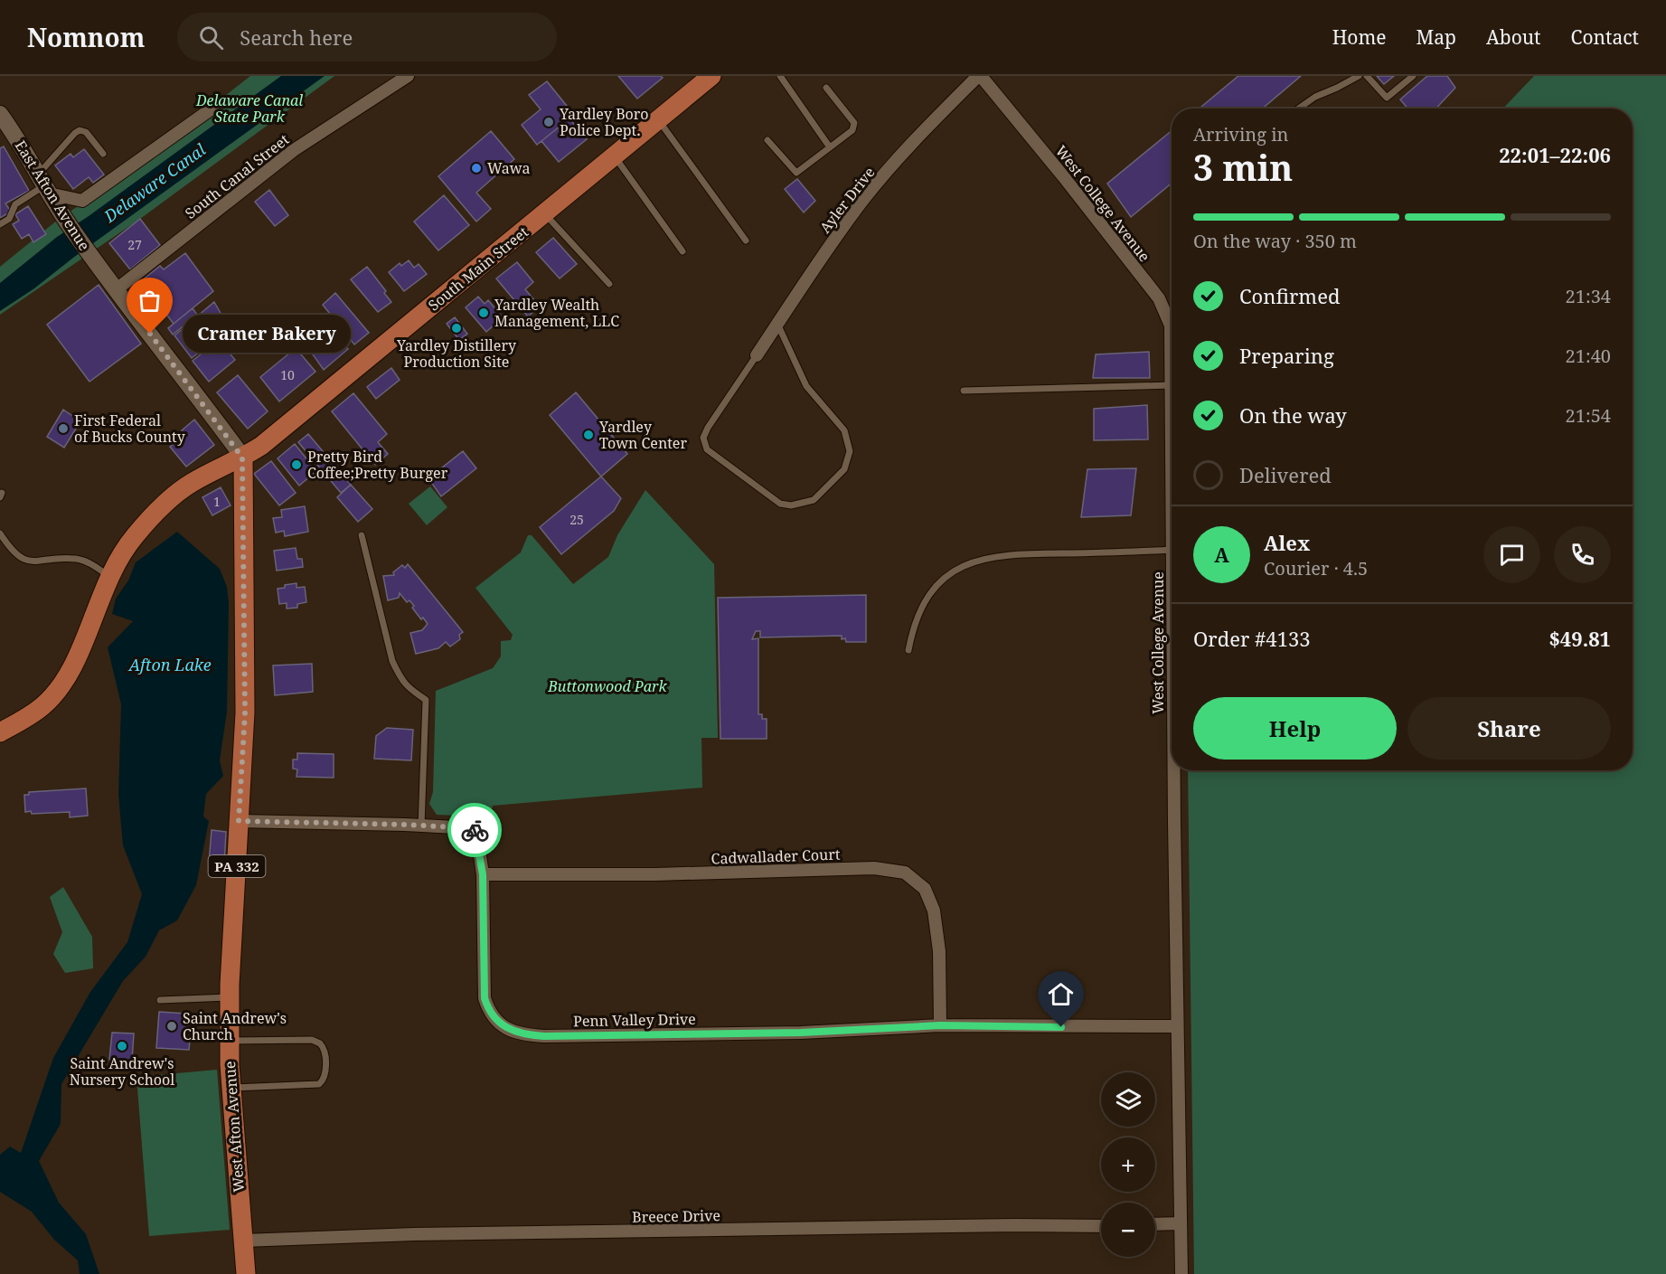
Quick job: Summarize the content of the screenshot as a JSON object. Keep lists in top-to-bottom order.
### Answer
{
  "streets": {
    "main road": [
      "East Afton Avenue",
      "South Main Street",
      "PA 332",
      "West Afton Avenue"
    ],
    "street": [
      "South Canal Street",
      "Ayler Drive",
      "West College Avenue",
      "Cadwallader Court",
      "Penn Valley Drive",
      "Breece Drive"
    ]
  },
  "crossings": [
    ["South Canal Street", "East Afton Avenue"],
    ["East Afton Avenue", "South Main Street"],
    ["East Afton Avenue", "West Afton Avenue"],
    ["Ayler Drive", "West College Avenue"],
    ["West College Avenue", "Penn Valley Drive"],
    ["South Main Street", "West Afton Avenue"],
    ["Cadwallader Court", "Penn Valley Drive"],
    ["Penn Valley Drive", "West Afton Avenue"],
    ["West Afton Avenue", "Breece Drive"]
  ],
  "water": ["Delaware Canal", "Afton Lake"],
  "parks": ["Delaware Canal State Park", "Buttonwood Park"],
  "places": [
    "Yardley Boro Police Dept.",
    "Wawa",
    "Yardley Wealth Management, LLC",
    "Yardley Distillery Production Site",
    "Cramer Bakery",
    "First Federal of Bucks County",
    "Yardley Town Center",
    "Pretty Bird Coffee;Pretty Burger",
    "Saint Andrew's Church",
    "Saint Andrew's Nursery School"
  ],
  "house_numbers": [
    "27",
    "10",
    "1",
    "25"
  ],
  "page": {
    "header": "Nomnom",
    "search": "Search here",
    "nav": [
      "Home",
      "Map",
      "About",
      "Contact"
    ],
    "heading": ["3 min", "Arriving in", "22:01–22:06"],
    "panel": [
      "Alex",
      "Courier · 4.5",
      "Order #4133",
      "$49.81"
    ],
    "bar": "On the way · 350 m",
    "list": [
      ["Confirmed", "21:34"],
      ["Preparing", "21:40"],
      ["On the way", "21:54"],
      "Delivered"
    ],
    "bubble": "Cramer Bakery",
    "round": "A",
    "buttons": ["Help", "Share"],
    "map_buttons": ["+", "−"]
  }
}
